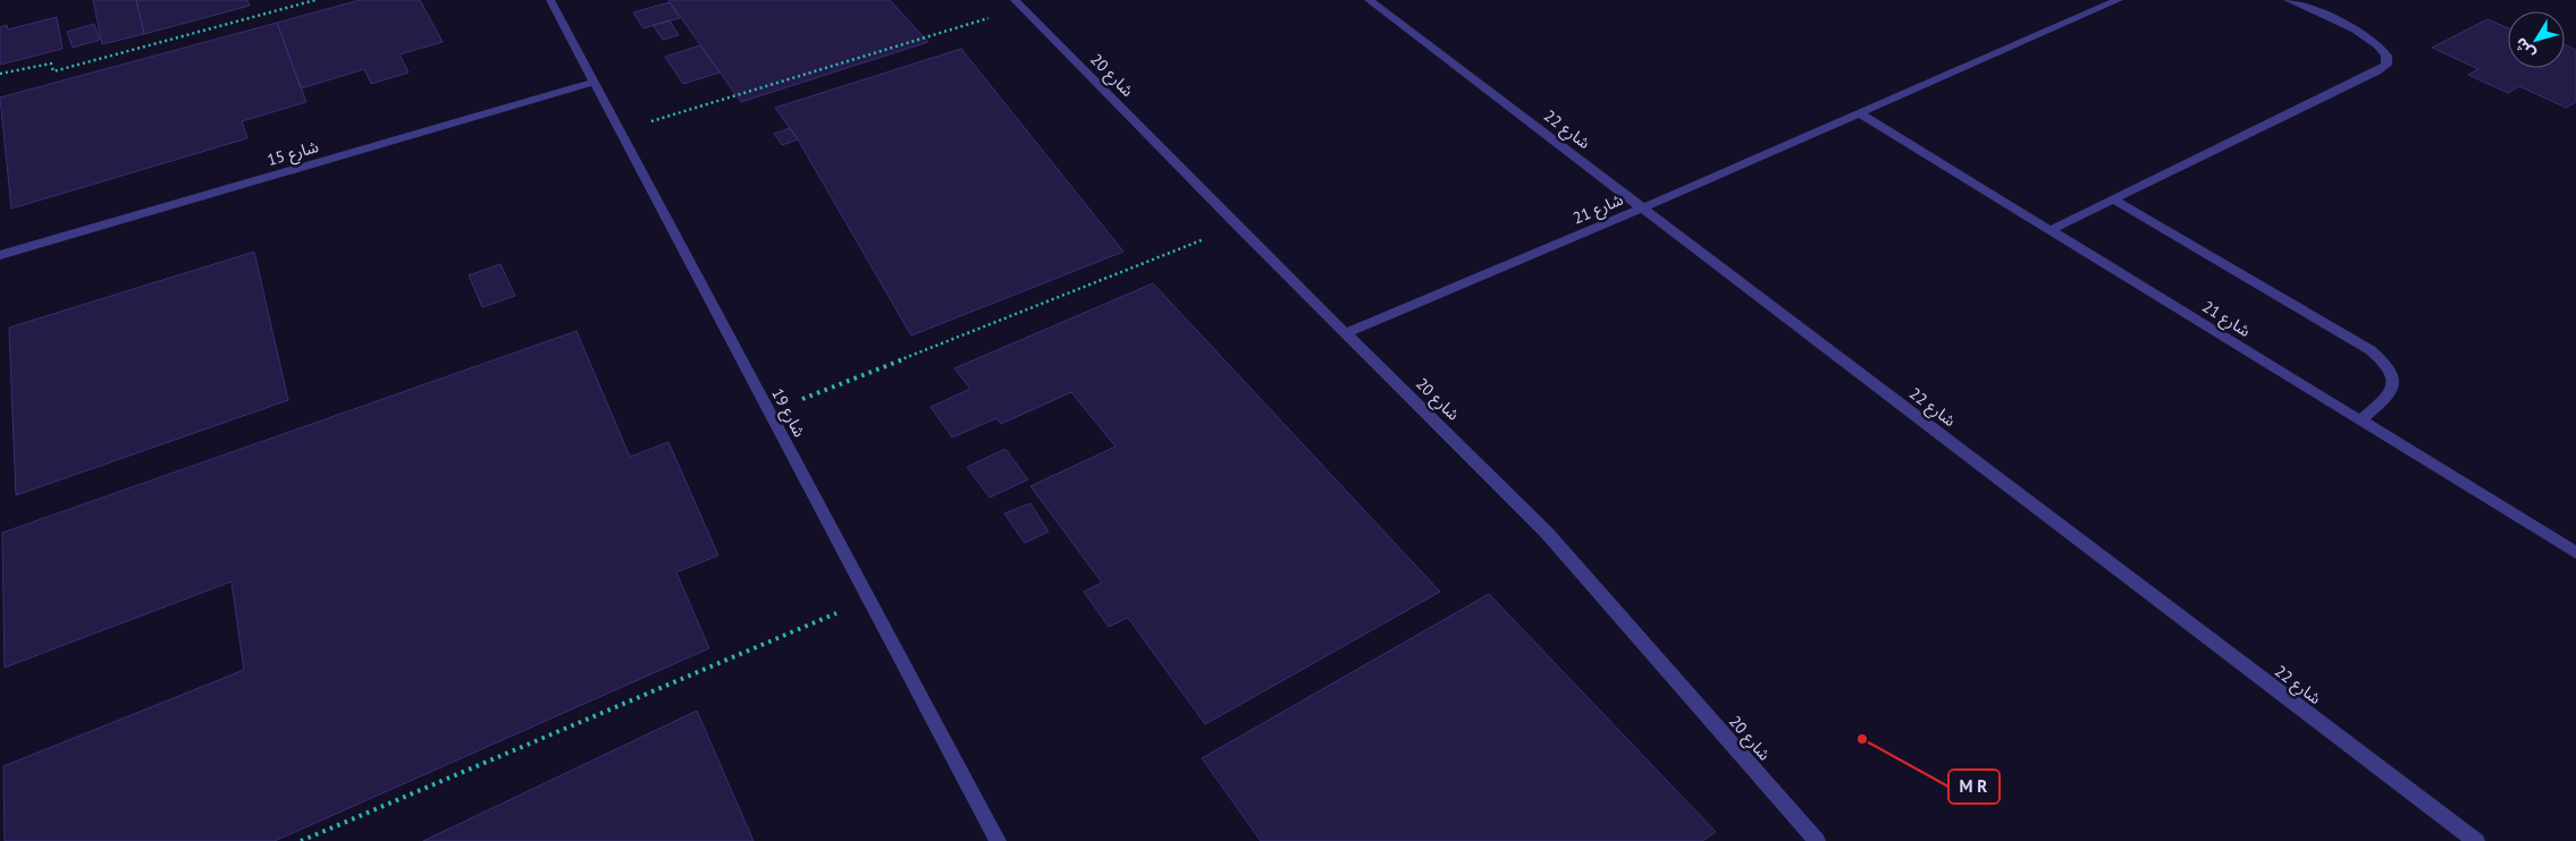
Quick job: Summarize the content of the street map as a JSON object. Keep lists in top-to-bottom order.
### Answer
{
  "streets": {
    "street": [
      "شارع 20",
      "شارع 22",
      "شارع 15",
      "شارع 21",
      "شارع 19"
    ]
  },
  "crossings": [
    ["شارع 20", "شارع 21"],
    ["شارع 22", "شارع 21"],
    ["شارع 15", "شارع 19"]
  ],
  "places": ["M R"],
  "north": "bottom left"
}
